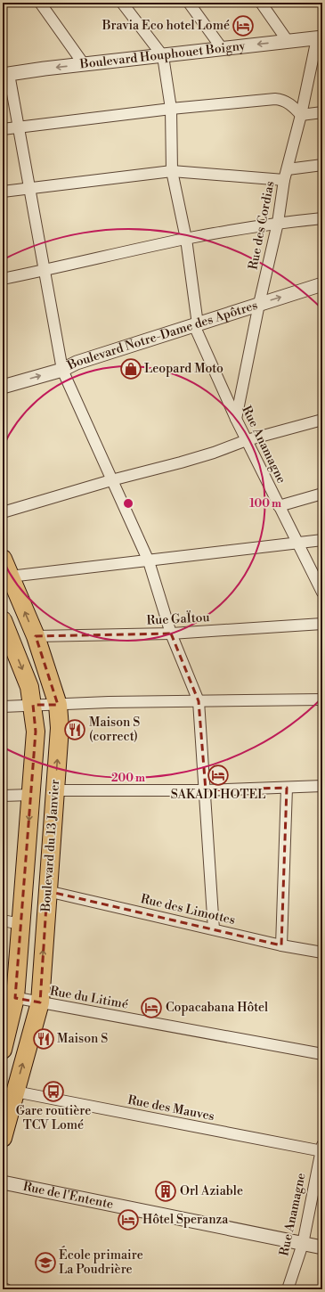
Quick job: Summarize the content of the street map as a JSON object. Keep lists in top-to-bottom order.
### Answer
{
  "streets": {
    "highway": ["Boulevard du 13 Janvier"],
    "street": [
      "Boulevard Houphouet Boigny",
      "Rue des Cordias",
      "Boulevard Notre-Dame des Apôtres",
      "Rue Anamagne",
      "Rue GaÏtou",
      "Rue des Limottes",
      "Rue du Litimé",
      "Rue des Mauves",
      "Rue de l'Entente"
    ]
  },
  "crossings": [
    ["Boulevard Houphouet Boigny", "Rue des Cordias"],
    ["Boulevard Houphouet Boigny", "Rue Anamagne"],
    ["Rue des Cordias", "Boulevard Notre-Dame des Apôtres"],
    ["Rue des Cordias", "Rue Anamagne"],
    ["Boulevard Notre-Dame des Apôtres", "Rue Anamagne"],
    ["Rue Anamagne", "Rue des Mauves"],
    ["Rue Anamagne", "Rue de l'Entente"],
    ["Rue GaÏtou", "Boulevard du 13 Janvier"],
    ["Boulevard du 13 Janvier", "Rue des Limottes"],
    ["Boulevard du 13 Janvier", "Rue du Litimé"],
    ["Boulevard du 13 Janvier", "Rue des Mauves"]
  ],
  "places": {
    "hotel": [
      "Bravia Eco hotel Lomé",
      "SAKADI HOTEL",
      "Copacabana Hôtel",
      "Hôtel Speranza"
    ],
    "shop": ["Leopard Moto"],
    "restaurant": ["Maison S (correct)", "Maison S"],
    "bus stop": ["Gare routière TCV Lomé"],
    "building": ["Orl Aziable"],
    "school or university": ["École primaire La Poudrière"]
  },
  "rings": ["100 m", "200 m"]
}
